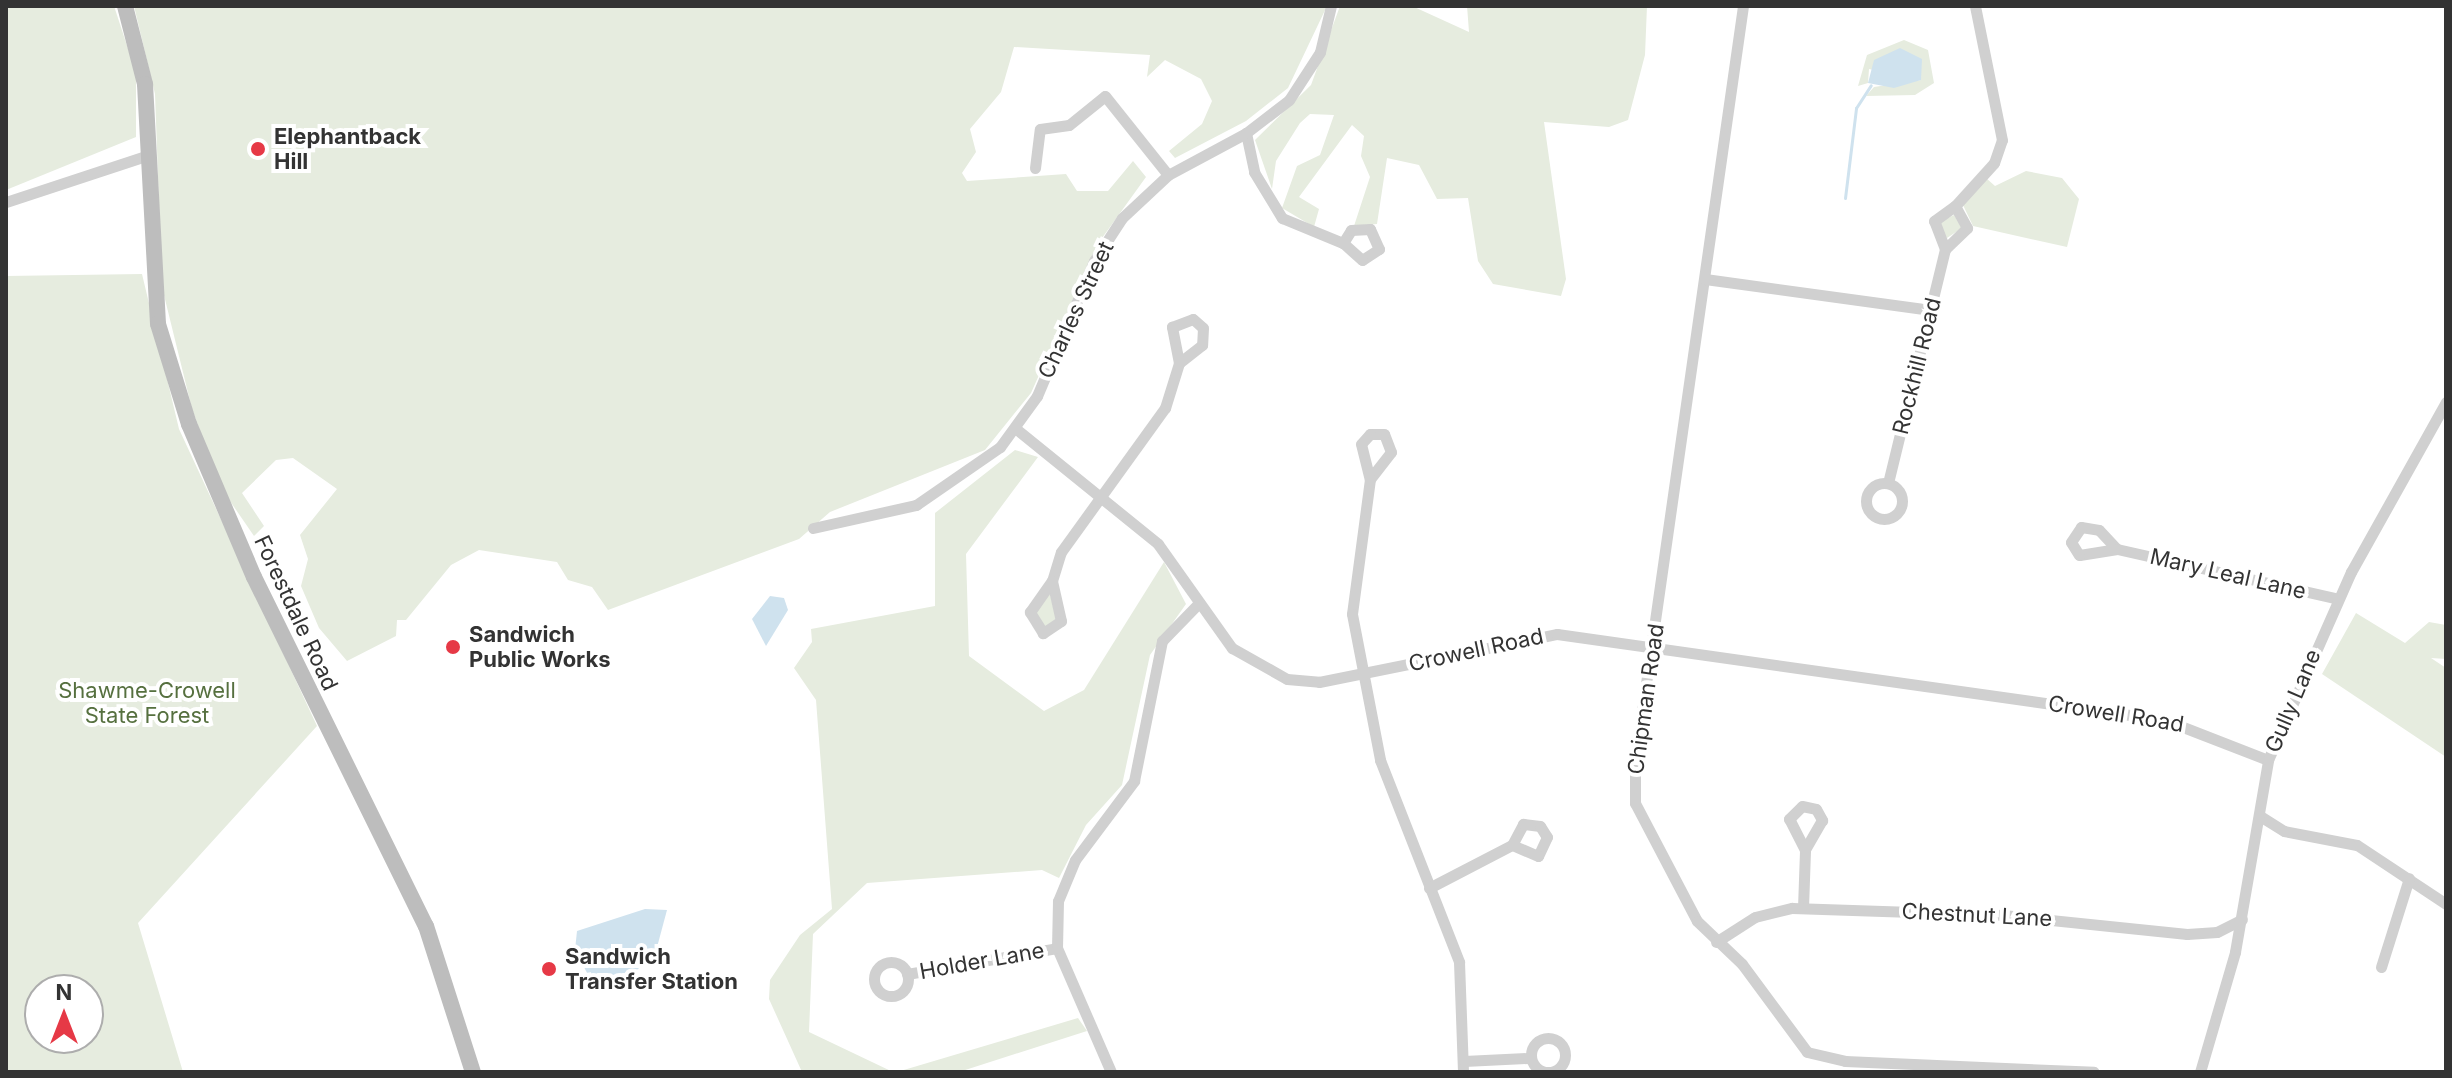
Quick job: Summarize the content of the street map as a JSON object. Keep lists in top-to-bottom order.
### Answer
{
  "streets": {
    "main road": ["Forestdale Road"],
    "street": [
      "Charles Street",
      "Rockhill Road",
      "Mary Leal Lane",
      "Crowell Road",
      "Chipman Road",
      "Gully Lane",
      "Chestnut Lane",
      "Holder Lane"
    ]
  },
  "crossings": [
    ["Charles Street", "Crowell Road"],
    ["Mary Leal Lane", "Gully Lane"],
    ["Crowell Road", "Chipman Road"],
    ["Crowell Road", "Gully Lane"],
    ["Chipman Road", "Chestnut Lane"],
    ["Gully Lane", "Chestnut Lane"]
  ],
  "parks": ["Shawme-Crowell State Forest"],
  "places": ["Elephantback Hill", "Sandwich Public Works", "Sandwich Transfer Station"],
  "north": "top"
}
